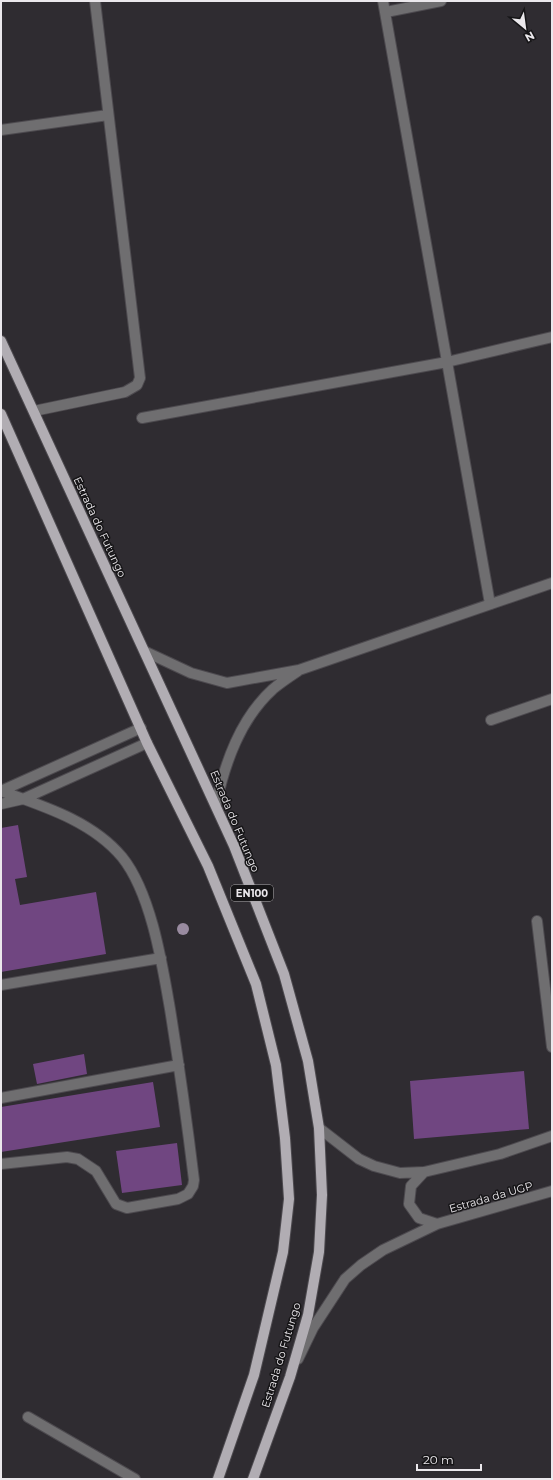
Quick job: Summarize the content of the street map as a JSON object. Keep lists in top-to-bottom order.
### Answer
{
  "streets": {
    "main road": ["Estrada do Futungo", "EN100"],
    "street": ["Estrada da UGP"]
  },
  "crossings": [
    ["Estrada do Futungo", "Estrada da UGP"]
  ],
  "scale_bar": "20 m",
  "north": "bottom right"
}
